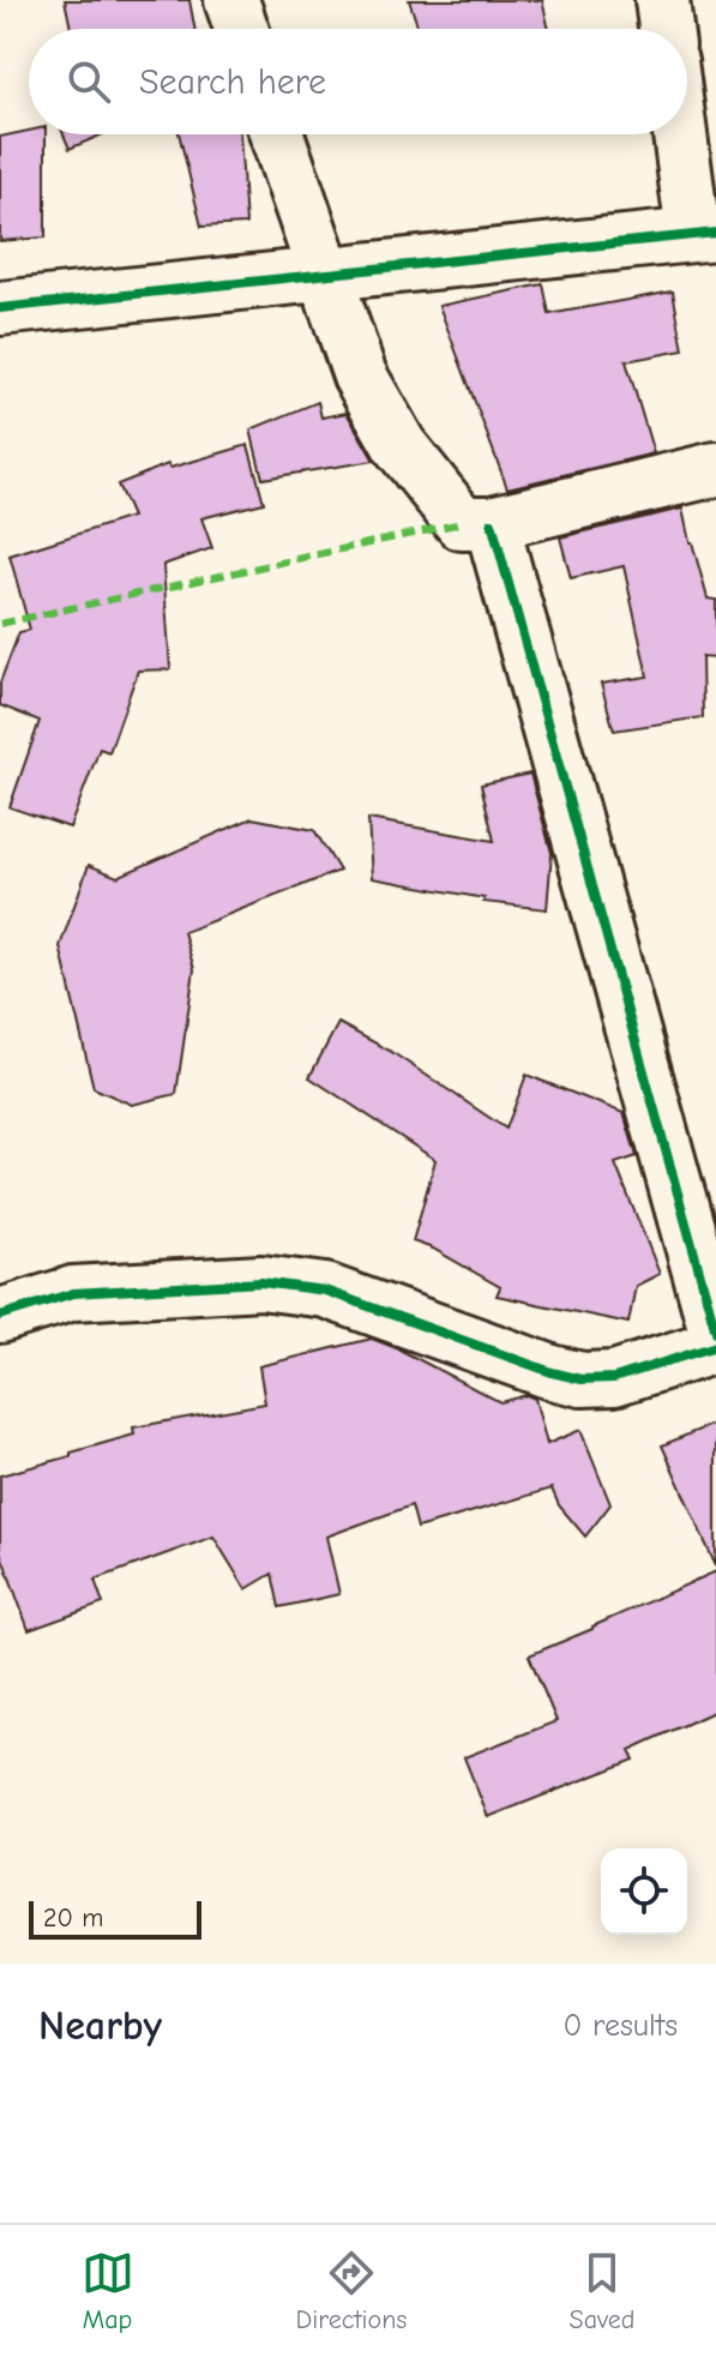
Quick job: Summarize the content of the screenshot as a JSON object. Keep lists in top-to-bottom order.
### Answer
{
  "scale_bar": "20 m",
  "page": {
    "search": "Search here",
    "scale": "20 m",
    "heading": ["Nearby", "0 results"],
    "nav": ["Map", "Directions", "Saved"]
  }
}
